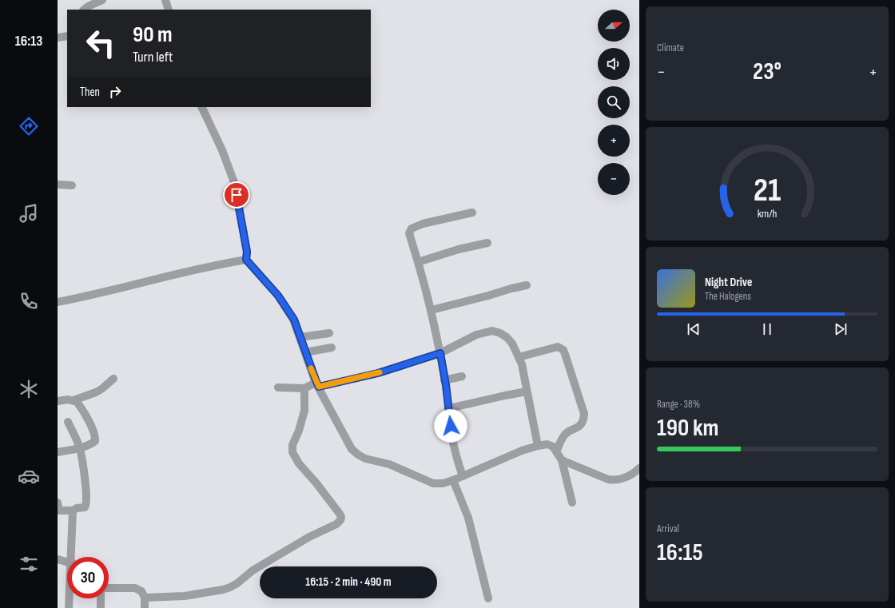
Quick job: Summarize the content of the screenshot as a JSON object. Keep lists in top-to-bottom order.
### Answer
{
  "north": "right",
  "page": {
    "tabs": "16:13",
    "tile": [
      "Climate",
      ["Range · 38%", "190 km"],
      ["Arrival", "16:15"]
    ],
    "map_buttons": ["+", "−"],
    "turn": ["90 m", "Turn left"],
    "heat": ["−", "23°", "+"],
    "then": "Then",
    "song": ["Night Drive", "The Halogens"],
    "limit": "30",
    "trip": "16:15 · 2 min · 490 m",
    "gauge": ["21", "km/h"]
  }
}
